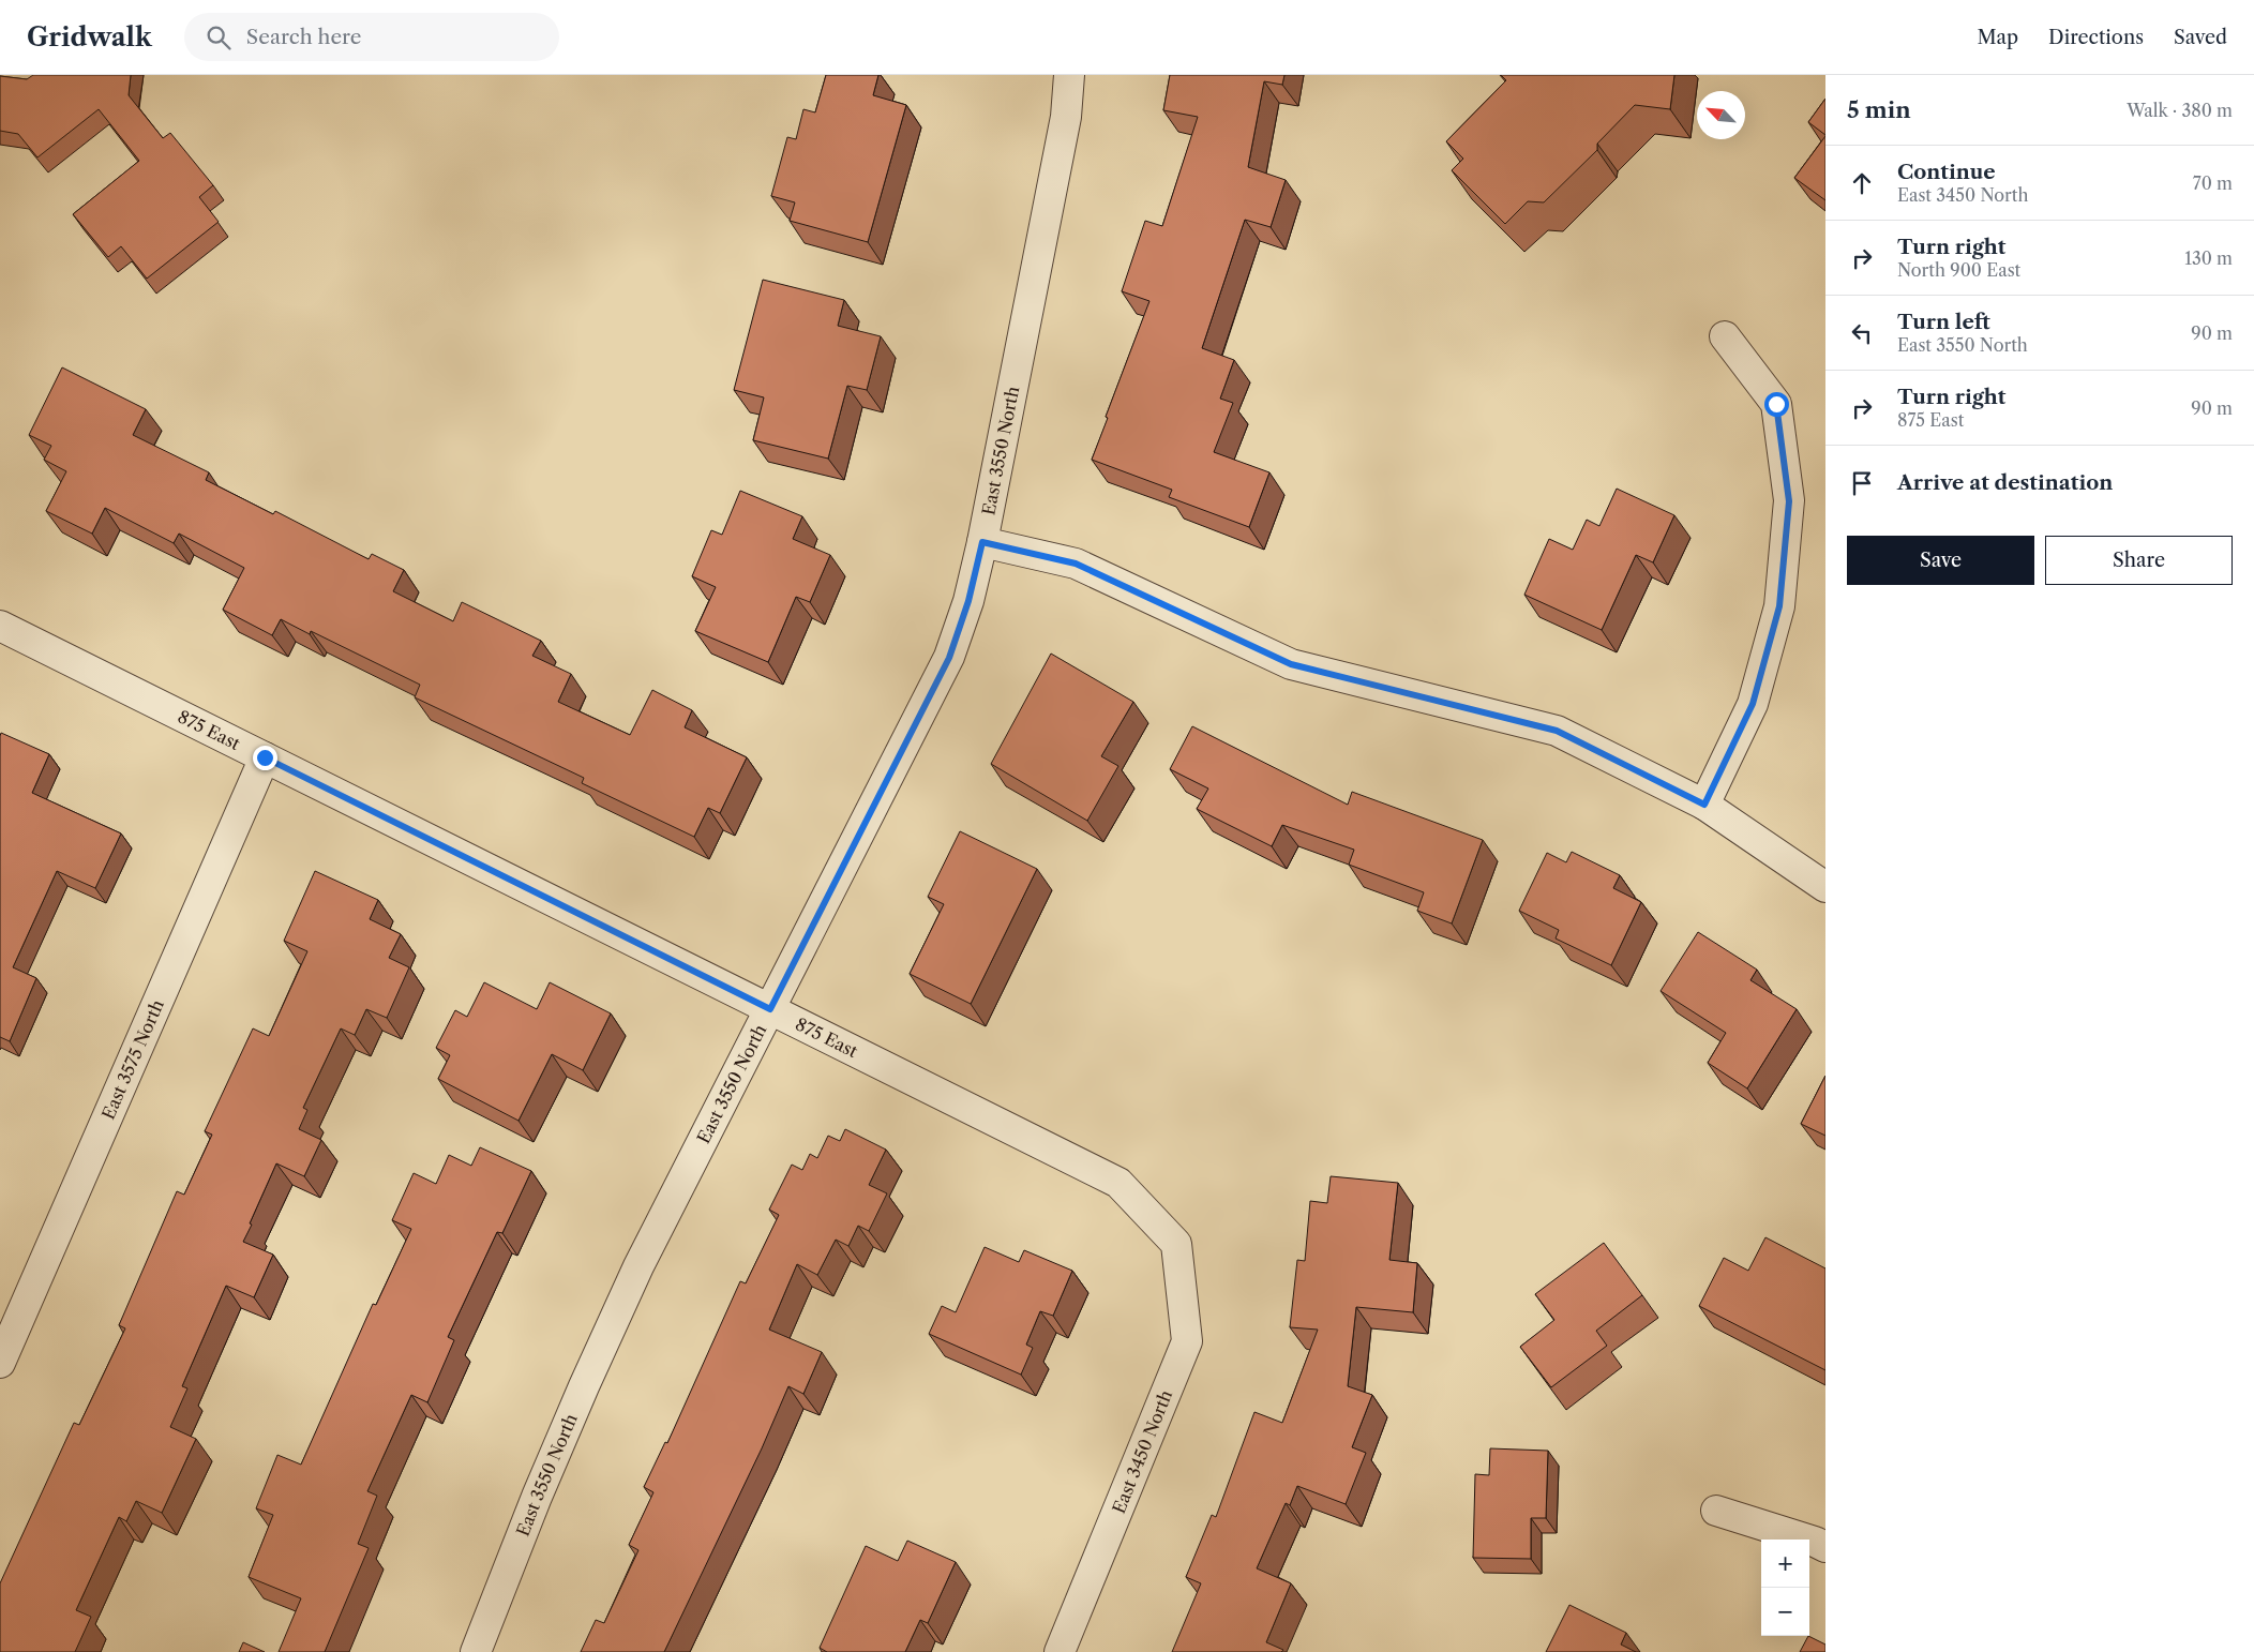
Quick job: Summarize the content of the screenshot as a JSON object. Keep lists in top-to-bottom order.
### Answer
{
  "streets": {
    "street": [
      "East 3550 North",
      "875 East",
      "East 3575 North",
      "East 3450 North"
    ]
  },
  "crossings": [
    ["East 3550 North", "875 East"],
    ["875 East", "East 3575 North"],
    ["875 East", "East 3450 North"]
  ],
  "north": "top left",
  "page": {
    "header": "Gridwalk",
    "search": "Search here",
    "nav": ["Map", "Directions", "Saved"],
    "heading": ["5 min", "Walk · 380 m"],
    "list": [
      ["Continue", "East 3450 North", "70 m"],
      ["Turn right", "North 900 East", "130 m"],
      ["Turn left", "East 3550 North", "90 m"],
      ["Turn right", "875 East", "90 m"],
      "Arrive at destination"
    ],
    "buttons": ["Save", "Share"],
    "map_buttons": ["+", "−"]
  }
}
